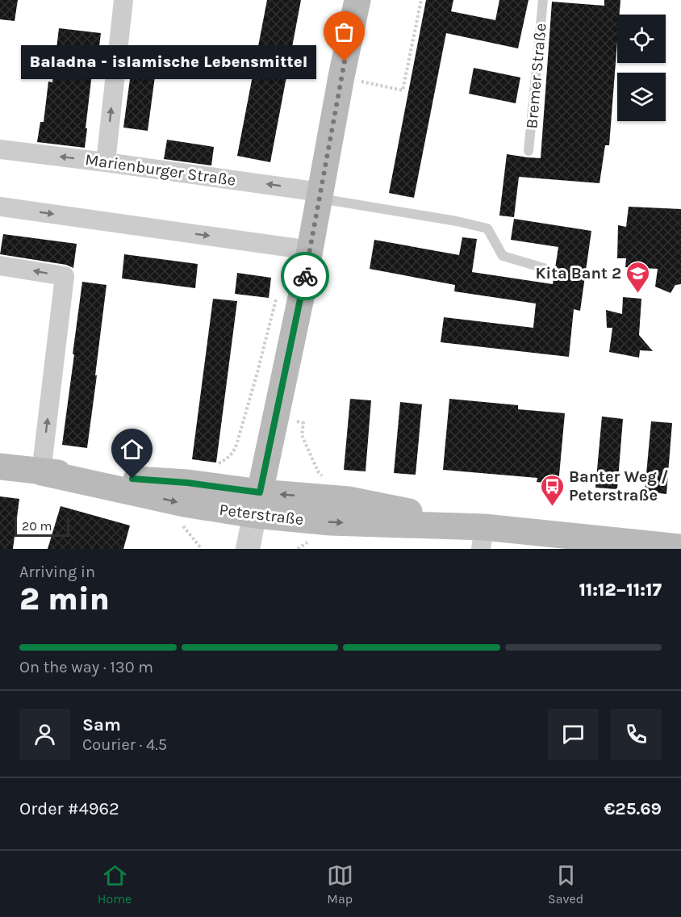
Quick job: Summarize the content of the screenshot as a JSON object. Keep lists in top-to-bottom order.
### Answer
{
  "streets": {
    "main road": ["Peterstraße"],
    "street": ["Marienburger Straße"],
    "lane": ["Bremer Straße"]
  },
  "places": {
    "other": ["Baladna - islamische Lebensmittel"],
    "school or university": ["Kita Bant 2"],
    "bus stop": ["Banter Weg / Peterstraße"]
  },
  "scale_bar": "20 m",
  "page": {
    "bubble": "Baladna - islamische Lebensmittel",
    "scale": "20 m",
    "heading": ["2 min", "Arriving in", "11:12–11:17"],
    "panel": [
      "Sam",
      "Courier · 4.5",
      "Order #4962",
      "€25.69"
    ],
    "bar": "On the way · 130 m",
    "tabs": ["Home", "Map", "Saved"]
  }
}
